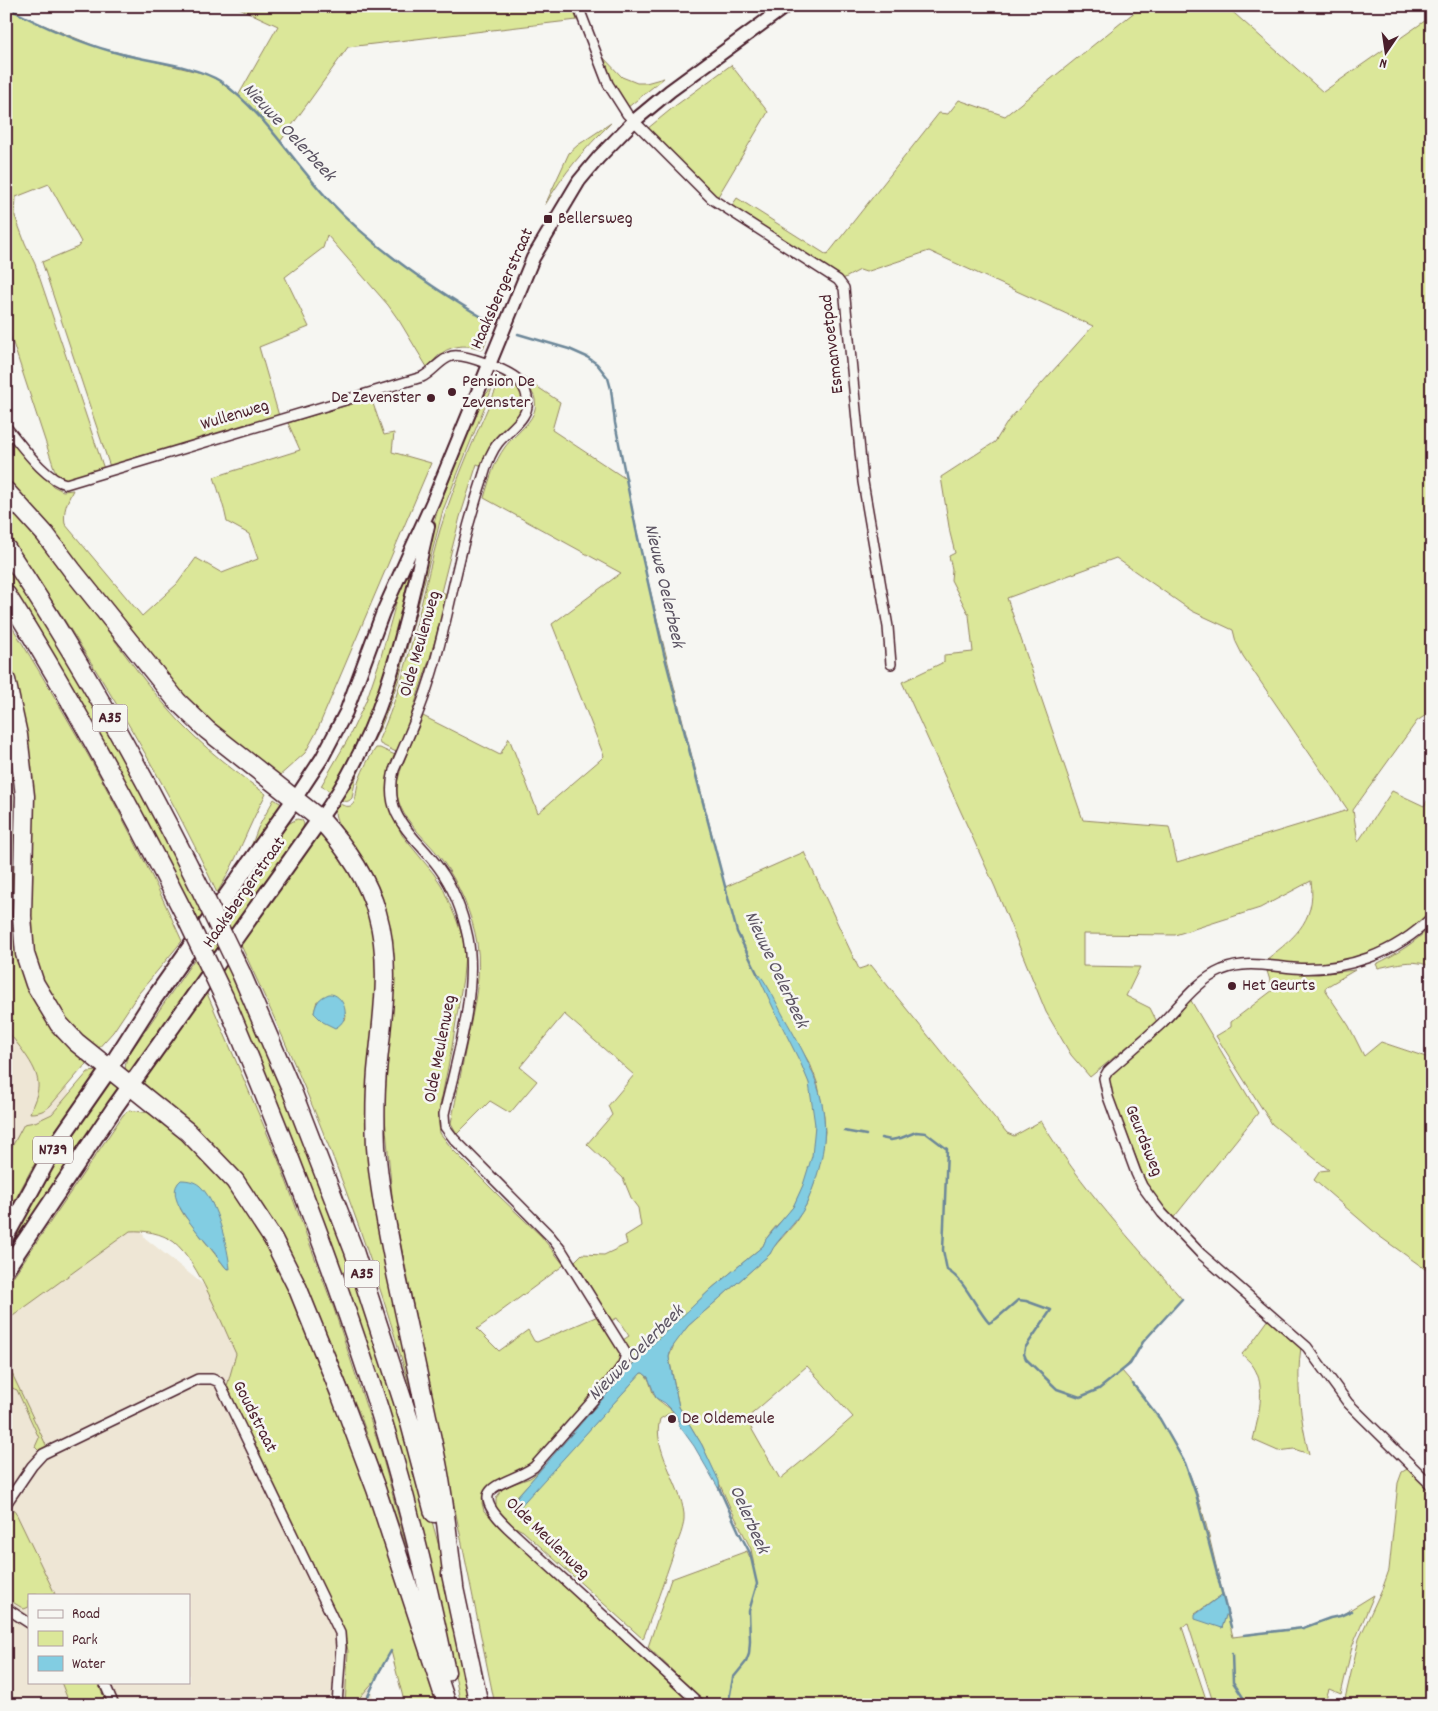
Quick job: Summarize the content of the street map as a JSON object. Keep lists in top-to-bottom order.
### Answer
{
  "streets": {
    "highway": ["A35"],
    "main road": ["Haaksbergerstraat", "N739"],
    "street": [
      "Esmanvoetpad",
      "Wullenweg",
      "Olde Meulenweg",
      "Geurdsweg",
      "Goudstraat"
    ]
  },
  "crossings": [
    ["Haaksbergerstraat", "Esmanvoetpad"],
    ["Haaksbergerstraat", "Wullenweg"],
    ["Haaksbergerstraat", "Olde Meulenweg"],
    ["Haaksbergerstraat", "A35"],
    ["Wullenweg", "Olde Meulenweg"]
  ],
  "water": ["Nieuwe Oelerbeek", "Oelerbeek"],
  "places": {
    "transit": ["Bellersweg"],
    "other": [
      "Pension De Zevenster",
      "De Zevenster",
      "Het Geurts",
      "De Oldemeule"
    ]
  },
  "legend": ["Road", "Park", "Water"],
  "north": "bottom"
}
